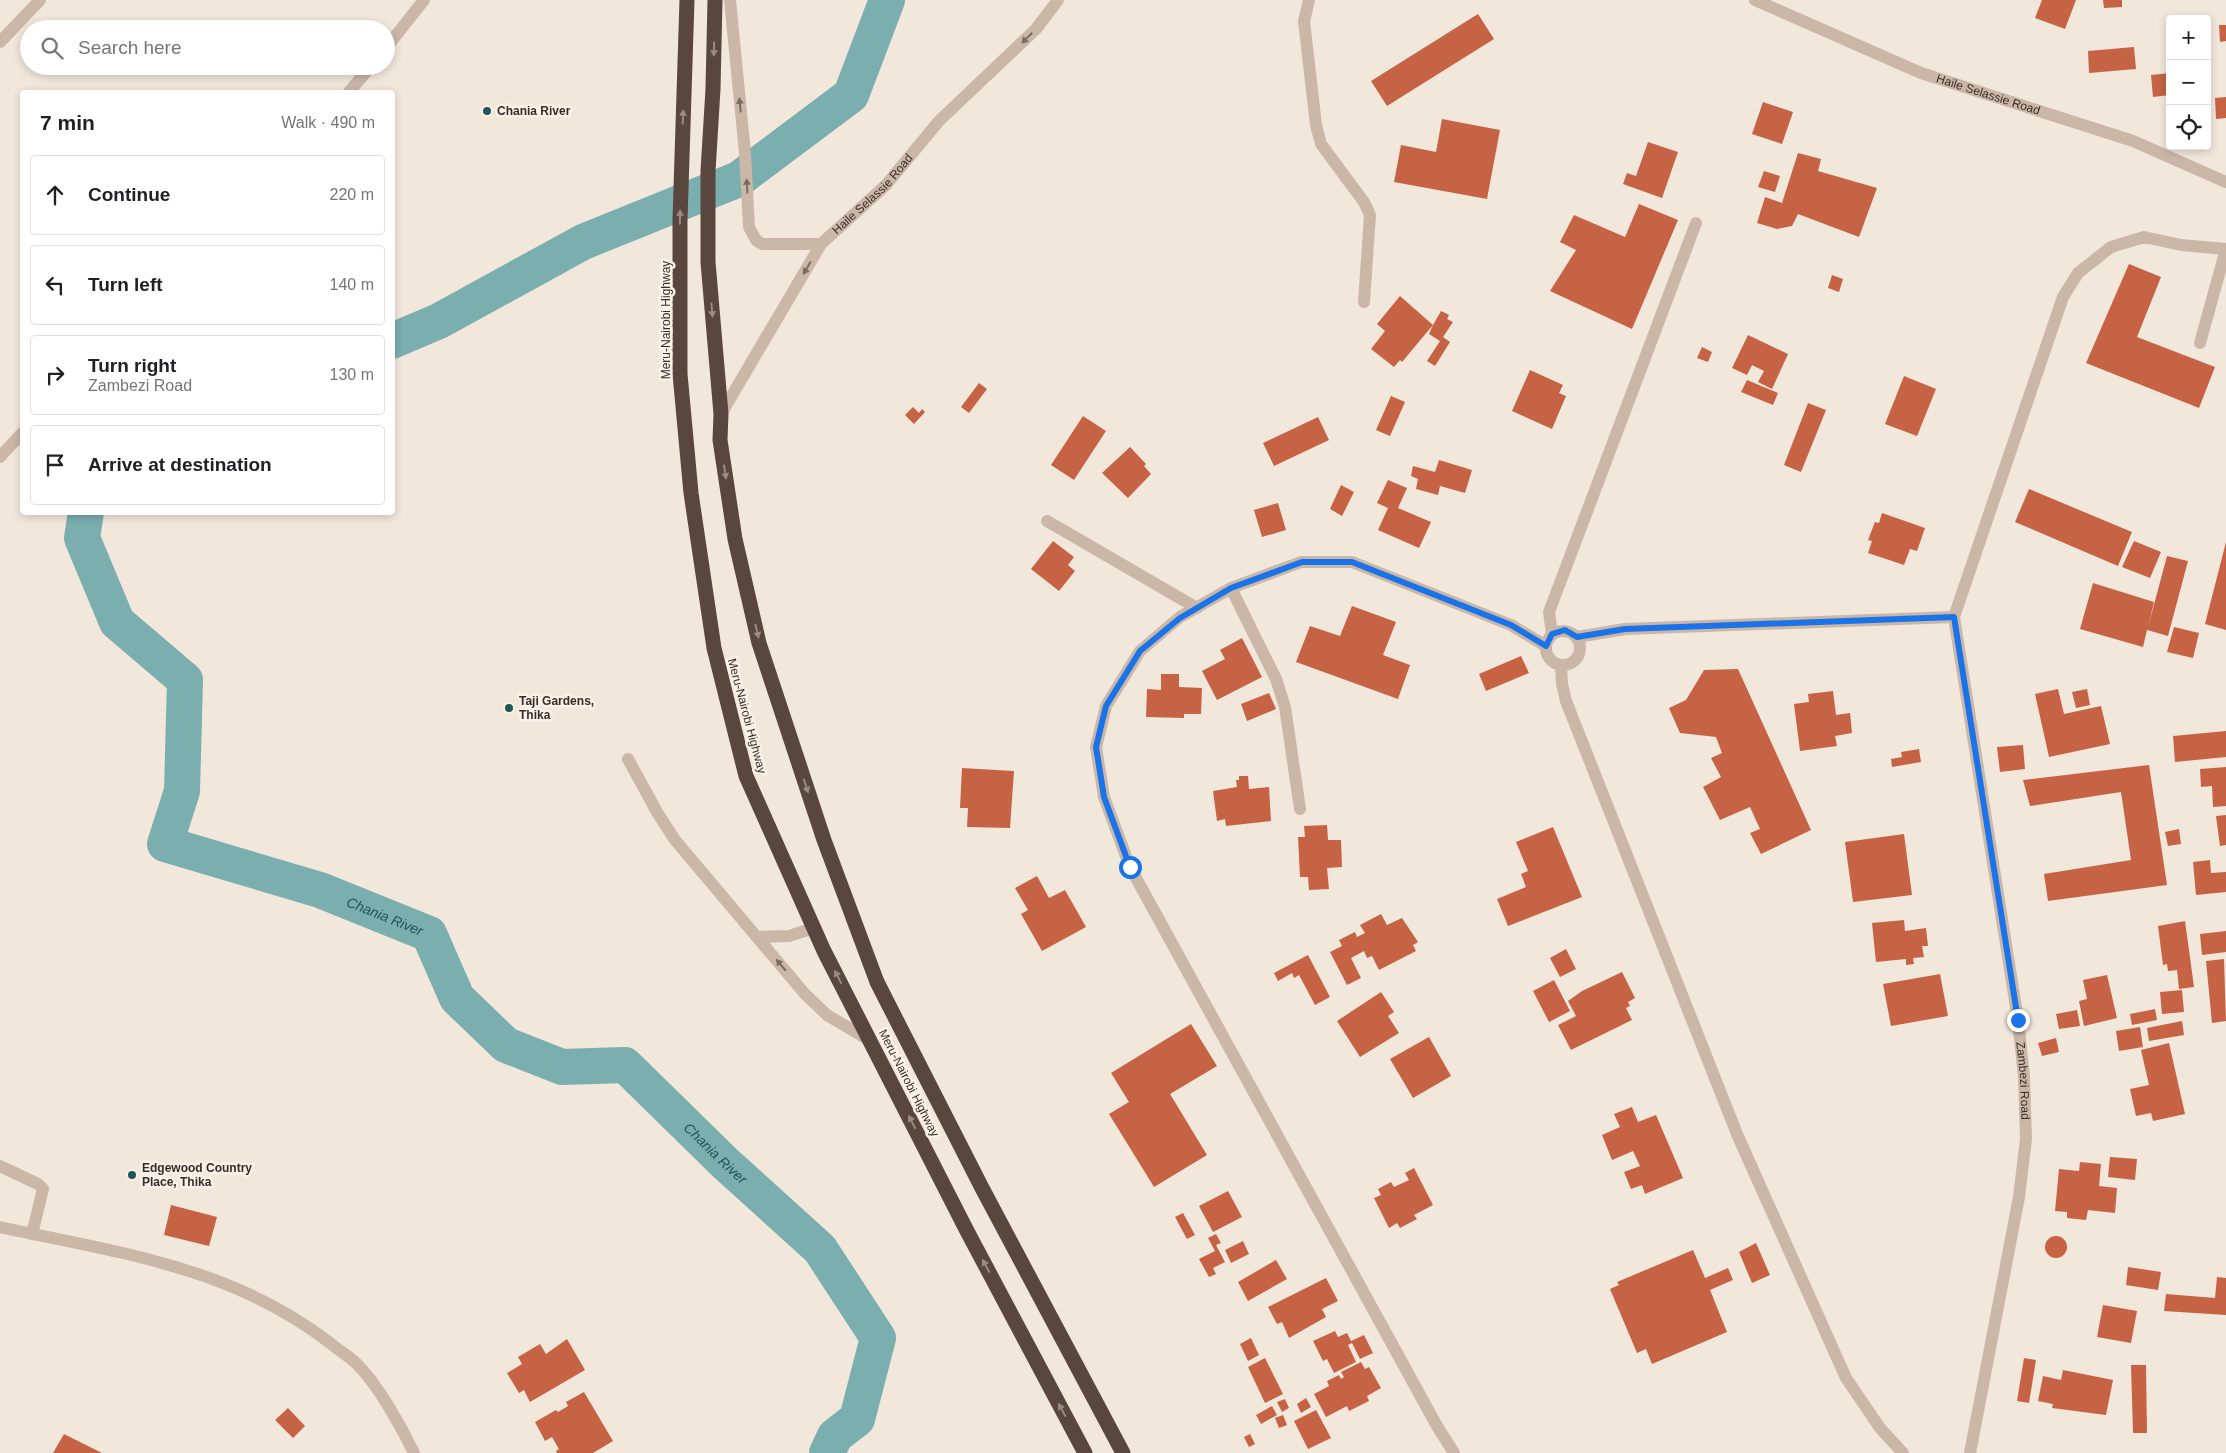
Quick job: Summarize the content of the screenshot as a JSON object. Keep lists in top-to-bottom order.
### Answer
{
  "streets": {
    "highway": ["Meru-Nairobi Highway"],
    "street": ["Haile Selassie Road", "Zambezi Road"]
  },
  "crossings": [
    ["Haile Selassie Road", "Meru-Nairobi Highway"]
  ],
  "one_way": ["Haile Selassie Road"],
  "water": ["Chania River"],
  "places": ["Chania River", "Taji Gardens, Thika", "Edgewood Country Place, Thika"],
  "page": {
    "map_buttons": ["+", "−"],
    "search": "Search here",
    "heading": ["7 min", "Walk · 490 m"],
    "list": [
      ["Continue", "220 m"],
      ["Turn left", "140 m"],
      ["Turn right", "Zambezi Road", "130 m"],
      "Arrive at destination"
    ]
  }
}
